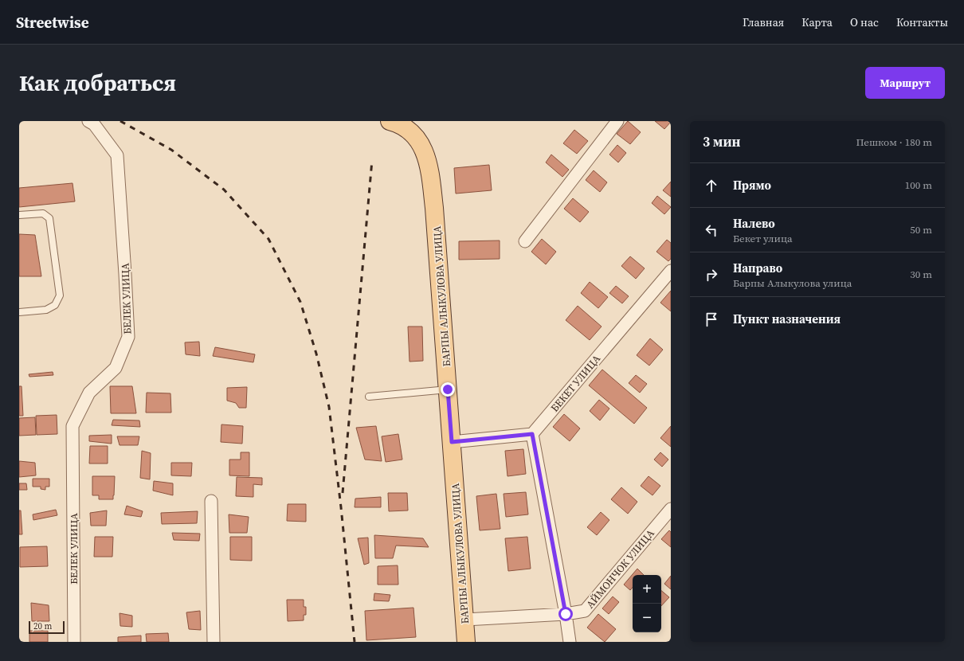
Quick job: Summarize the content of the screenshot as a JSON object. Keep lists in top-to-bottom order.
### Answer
{
  "streets": {
    "main road": ["БАРПЫ АЛЫКУЛОВА УЛИЦА"],
    "street": ["БЕЛЕК УЛИЦА", "БЕКЕТ УЛИЦА", "АЙМОНЧОК УЛИЦА"]
  },
  "crossings": [
    ["БАРПЫ АЛЫКУЛОВА УЛИЦА", "АЙМОНЧОК УЛИЦА"]
  ],
  "scale_bar": "20 m",
  "page": {
    "header": "Streetwise",
    "nav": [
      "Главная",
      "Карта",
      "О нас",
      "Контакты"
    ],
    "buttons": "Маршрут",
    "title": "Как добраться",
    "heading": ["3 мин", "Пешком · 180 m"],
    "list": [
      ["Прямо", "100 m"],
      ["Налево", "Бекет улица", "50 m"],
      ["Направо", "Барпы Алыкулова улица", "30 m"],
      "Пункт назначения"
    ],
    "map_buttons": ["+", "−"],
    "scale": "20 m"
  }
}
